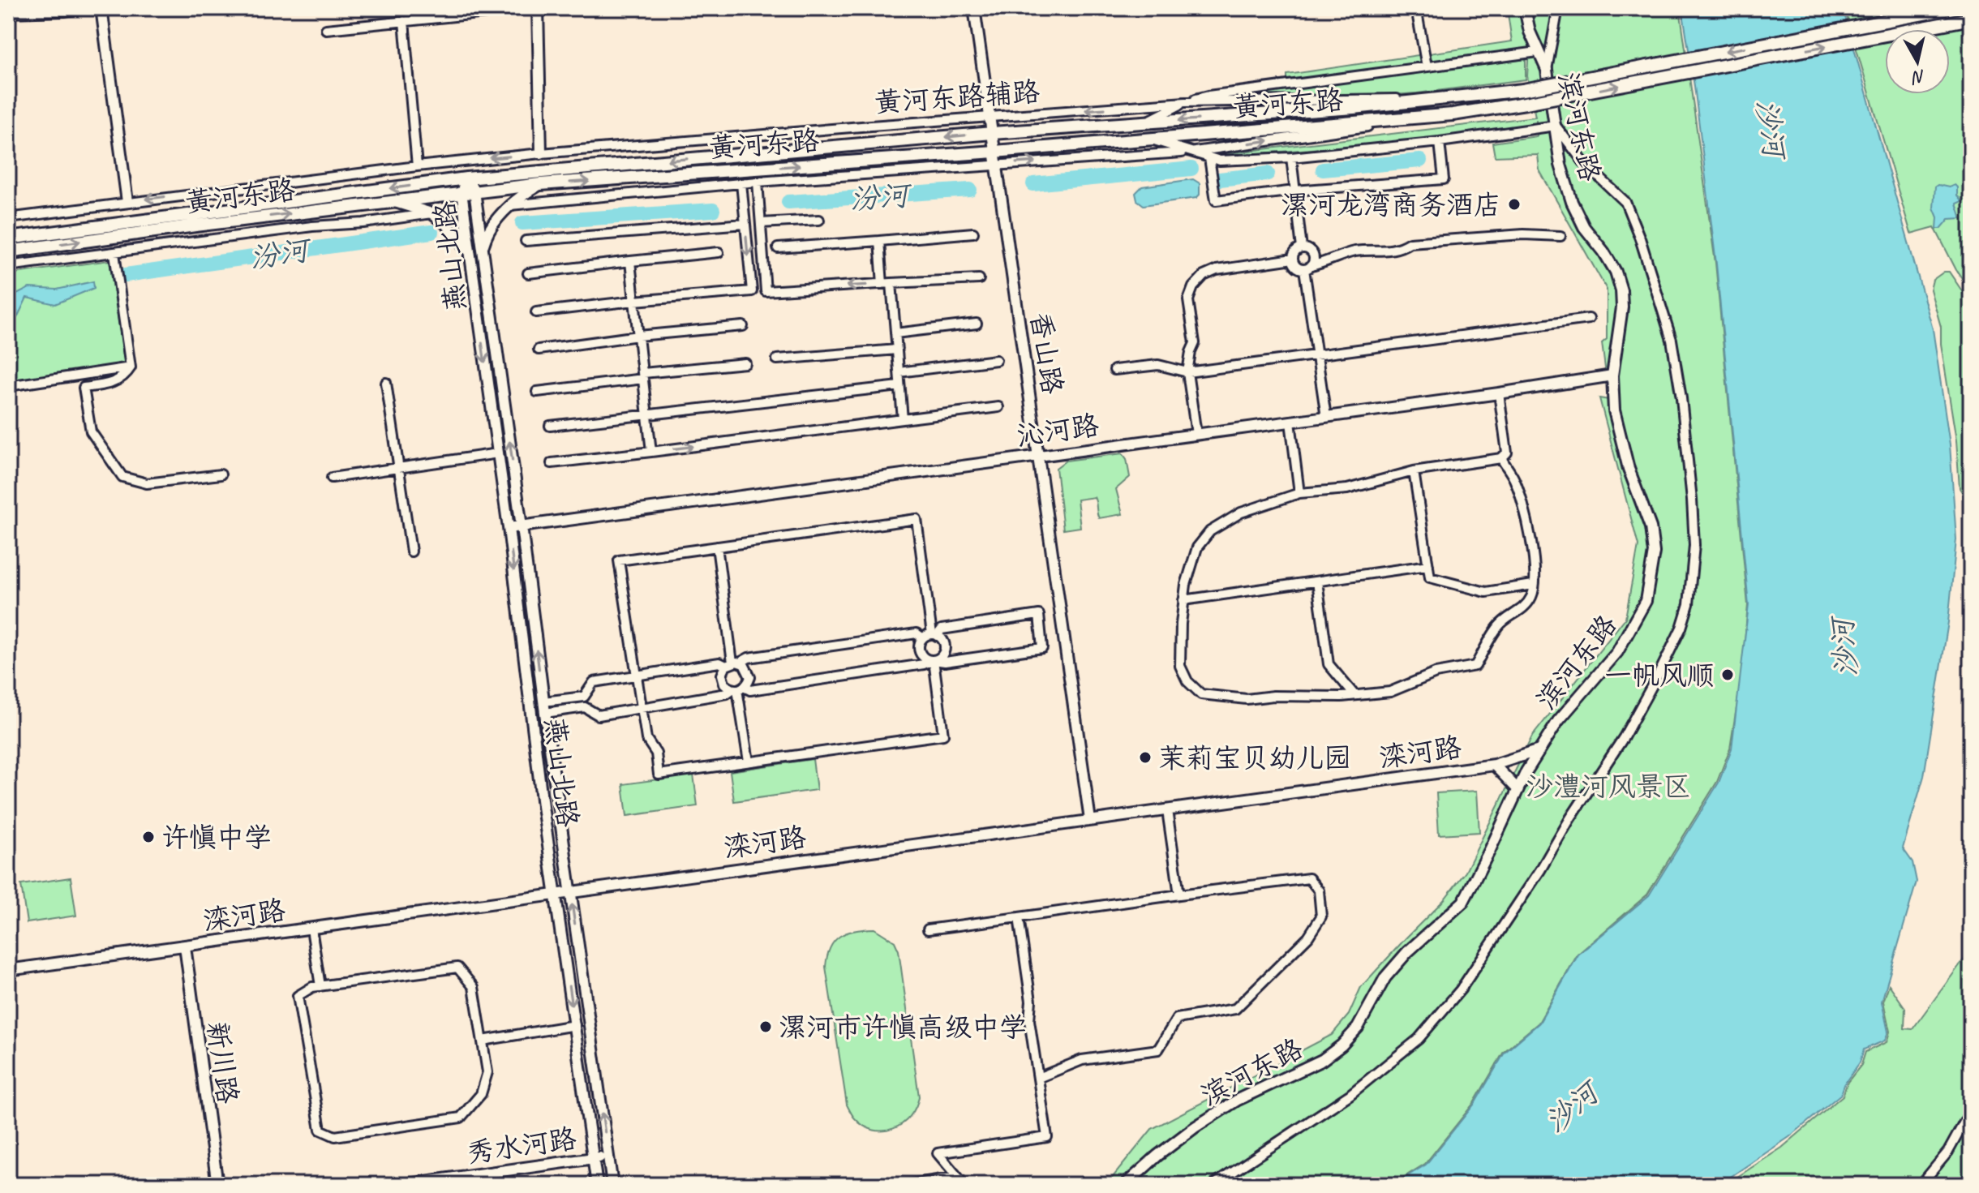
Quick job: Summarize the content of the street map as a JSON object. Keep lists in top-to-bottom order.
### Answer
{
  "streets": {
    "main road": ["黄河东路"],
    "street": [
      "黄河东路辅路",
      "滨河东路",
      "燕山北路",
      "香山路",
      "沁河路",
      "滦河路",
      "新川路",
      "秀水河路"
    ]
  },
  "crossings": [
    ["黄河东路辅路", "黄河东路"],
    ["黄河东路辅路", "香山路"],
    ["黄河东路", "燕山北路"],
    ["黄河东路", "香山路"],
    ["滨河东路", "沁河路"],
    ["滨河东路", "滦河路"],
    ["燕山北路", "沁河路"],
    ["燕山北路", "滦河路"],
    ["燕山北路", "秀水河路"],
    ["香山路", "沁河路"],
    ["香山路", "滦河路"],
    ["滦河路", "新川路"]
  ],
  "water": ["沙河", "汾河"],
  "parks": ["沙澧河风景区"],
  "places": [
    "漯河龙湾商务酒店",
    "一帆风顺",
    "茉莉宝贝幼儿园",
    "许慎中学",
    "漯河市许慎高级中学"
  ],
  "north": "bottom"
}
